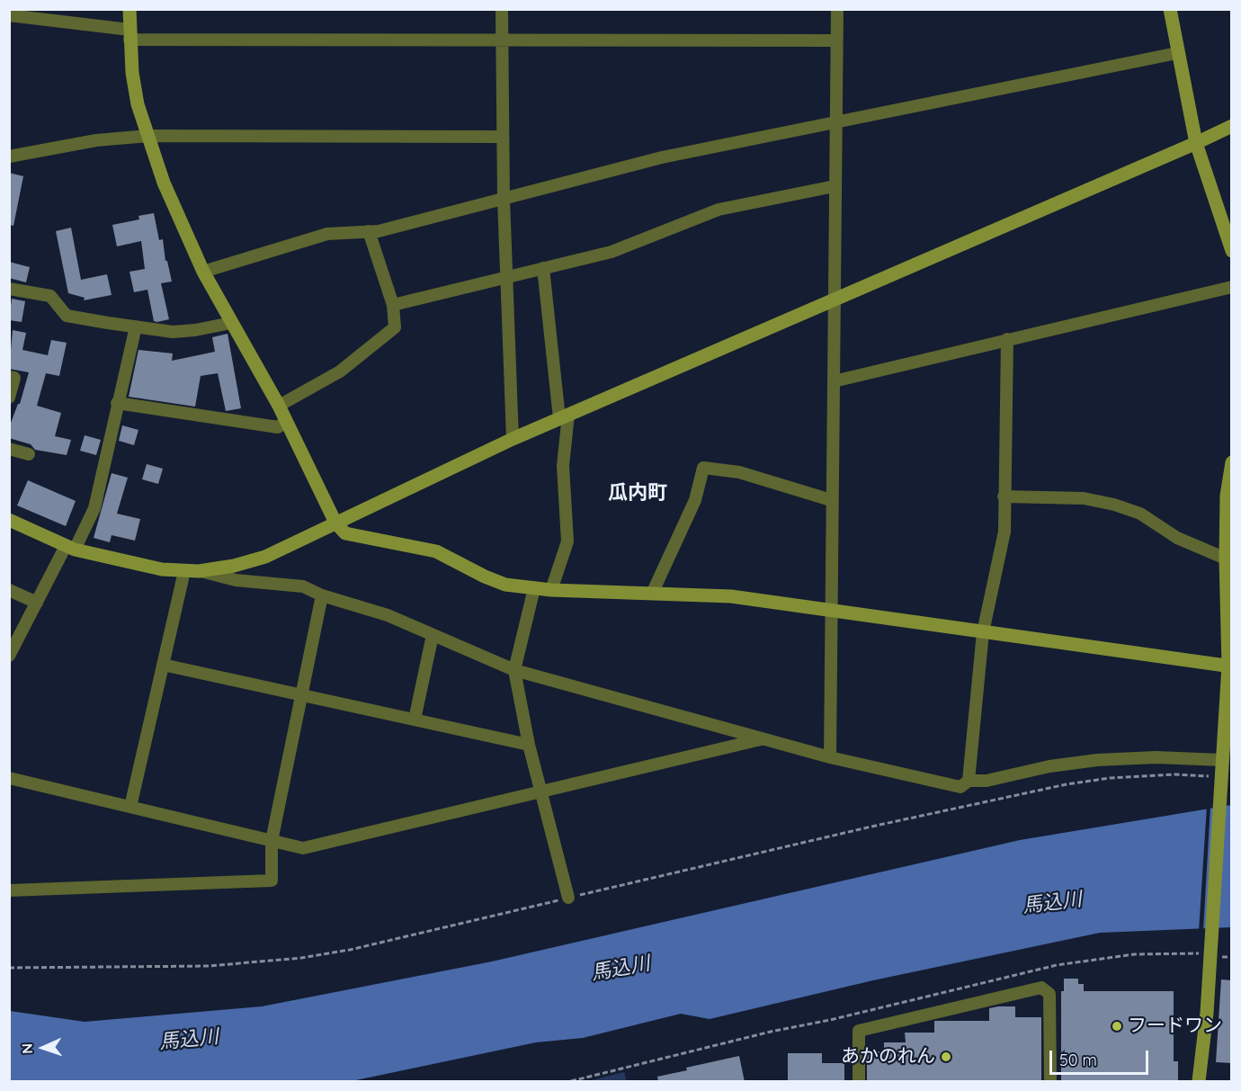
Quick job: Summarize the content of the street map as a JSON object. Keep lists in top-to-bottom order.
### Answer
{
  "districts": ["瓜内町"],
  "water": ["馬込川"],
  "places": ["フードワン", "あかのれん"],
  "scale_bar": "50 m",
  "north": "left"
}
